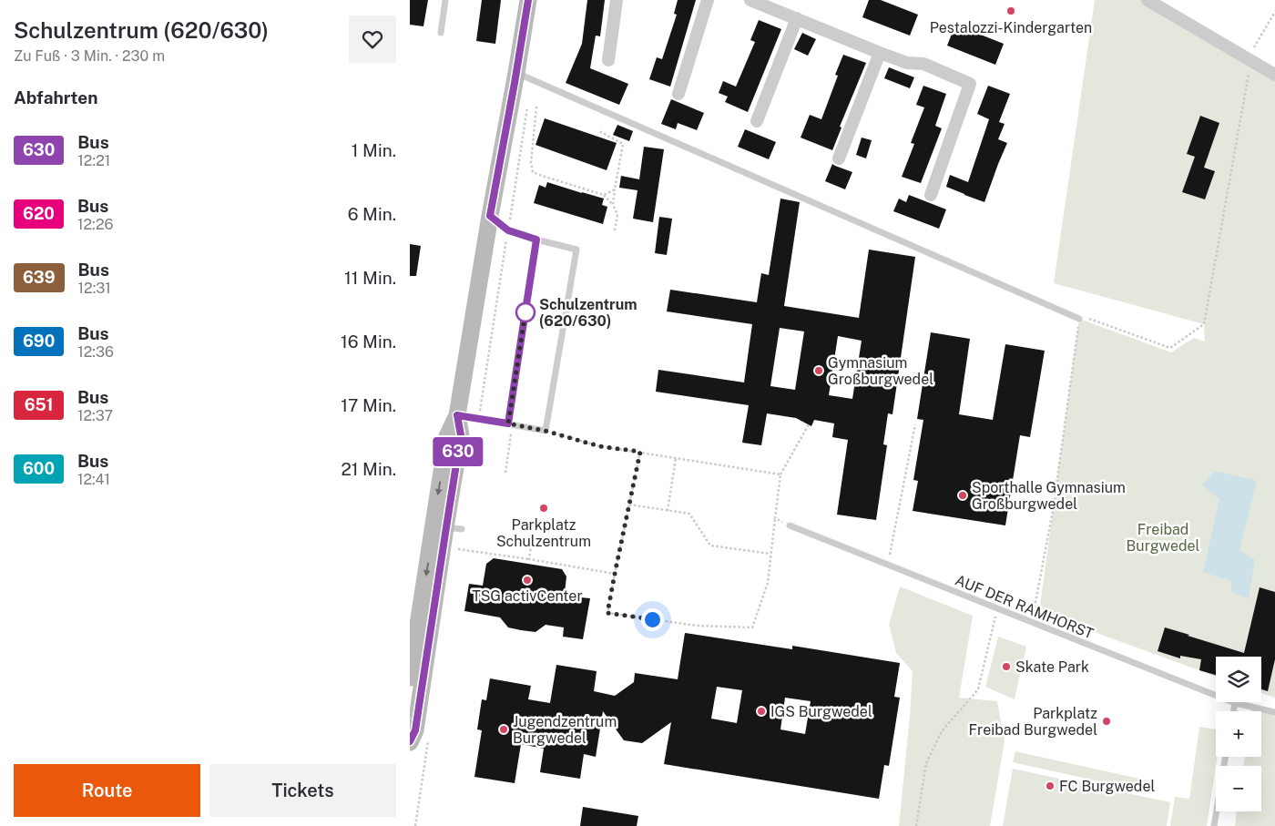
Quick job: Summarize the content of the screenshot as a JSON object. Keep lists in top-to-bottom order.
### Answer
{
  "streets": {
    "lane": ["AUF DER RAMHORST"]
  },
  "parks": ["Freibad Burgwedel"],
  "places": [
    "Pestalozzi-Kindergarten",
    "Schulzentrum (620/630)",
    "Gymnasium Großburgwedel",
    "Sporthalle Gymnasium Großburgwedel",
    "Parkplatz Schulzentrum",
    "TSG activCenter",
    "Skate Park",
    "IGS Burgwedel",
    "Parkplatz Freibad Burgwedel",
    "Jugendzentrum Burgwedel",
    "FC Burgwedel"
  ],
  "lines": ["bus line 630"],
  "page": {
    "heading": [
      ["Schulzentrum (620/630)", "Zu Fuß · 3 Min. · 230 m"],
      "Abfahrten"
    ],
    "on_map": "630",
    "list": [
      {
        "mark": "630",
        "name": "Bus",
        "note": "12:21",
        "value": "1 Min."
      },
      {
        "mark": "620",
        "name": "Bus",
        "note": "12:26",
        "value": "6 Min."
      },
      {
        "mark": "639",
        "name": "Bus",
        "note": "12:31",
        "value": "11 Min."
      },
      {
        "mark": "690",
        "name": "Bus",
        "note": "12:36",
        "value": "16 Min."
      },
      {
        "mark": "651",
        "name": "Bus",
        "note": "12:37",
        "value": "17 Min."
      },
      {
        "mark": "600",
        "name": "Bus",
        "note": "12:41",
        "value": "21 Min."
      }
    ],
    "map_buttons": ["+", "−"],
    "buttons": ["Route", "Tickets"]
  }
}
